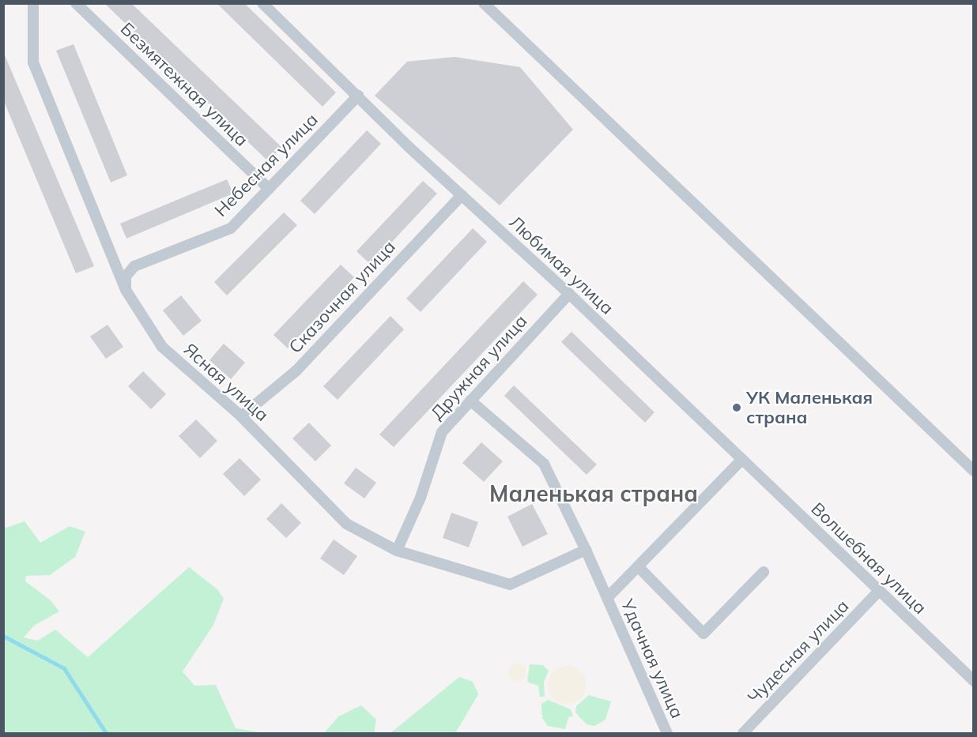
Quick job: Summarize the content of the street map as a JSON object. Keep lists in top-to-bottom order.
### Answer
{
  "streets": {
    "street": [
      "Безмятежная улица",
      "Небесная улица",
      "Любимая улица",
      "Сказочная улица",
      "Дружная улица",
      "Ясная улица",
      "Волшебная улица",
      "Чудесная улица",
      "Удачная улица"
    ]
  },
  "crossings": [
    ["Безмятежная улица", "Небесная улица"],
    ["Небесная улица", "Любимая улица"],
    ["Небесная улица", "Ясная улица"],
    ["Любимая улица", "Сказочная улица"],
    ["Любимая улица", "Дружная улица"],
    ["Любимая улица", "Волшебная улица"],
    ["Сказочная улица", "Ясная улица"],
    ["Дружная улица", "Ясная улица"],
    ["Дружная улица", "Удачная улица"],
    ["Ясная улица", "Удачная улица"],
    ["Волшебная улица", "Чудесная улица"]
  ],
  "districts": ["Маленькая страна"],
  "places": ["УК Маленькая страна"]
}
